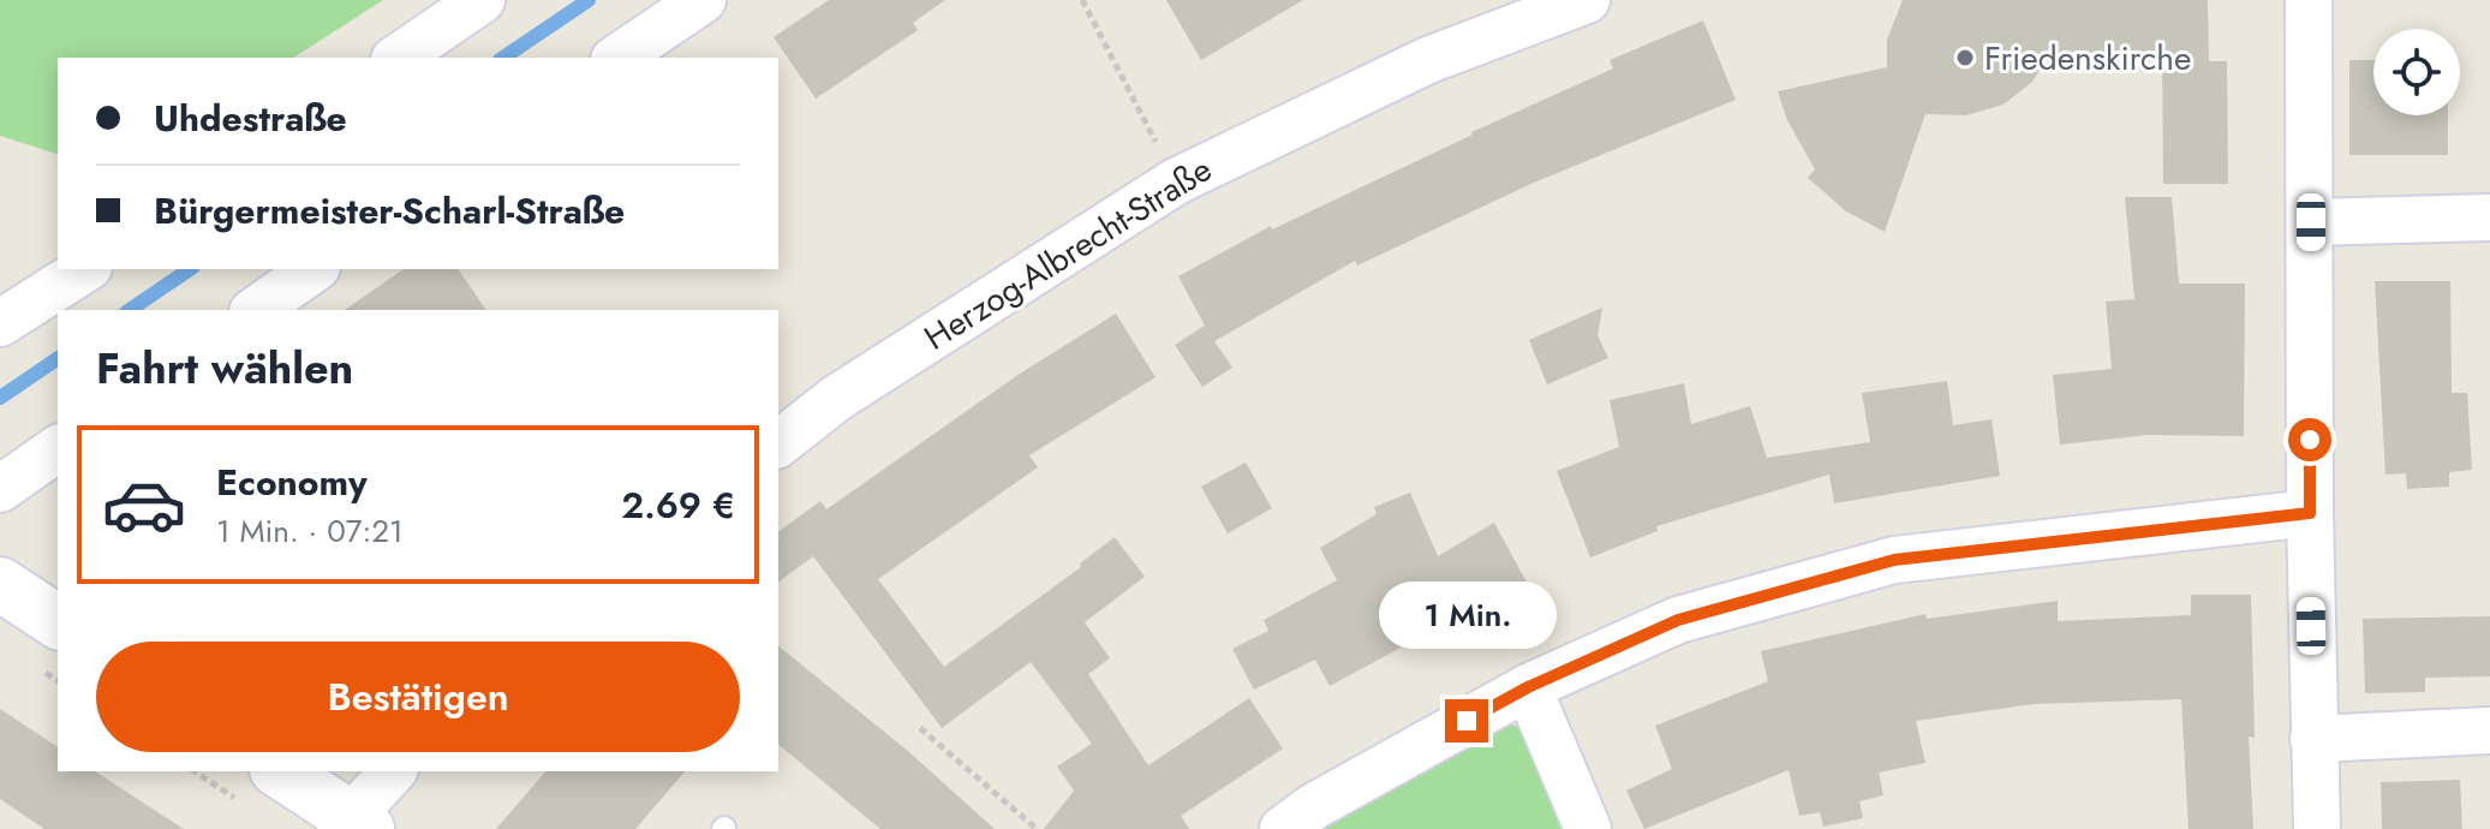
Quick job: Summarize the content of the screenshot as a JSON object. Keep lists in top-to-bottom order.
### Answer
{
  "streets": {
    "street": ["Herzog-Albrecht-Straße"]
  },
  "places": ["Friedenskirche"],
  "page": {
    "banner": ["Uhdestraße", "Bürgermeister-Scharl-Straße"],
    "heading": "Fahrt wählen",
    "list": [
      {
        "name": "Economy",
        "note": "1 Min. · 07:21",
        "value": "2.69 €"
      }
    ],
    "bubble": "1 Min.",
    "buttons": "Bestätigen"
  }
}
